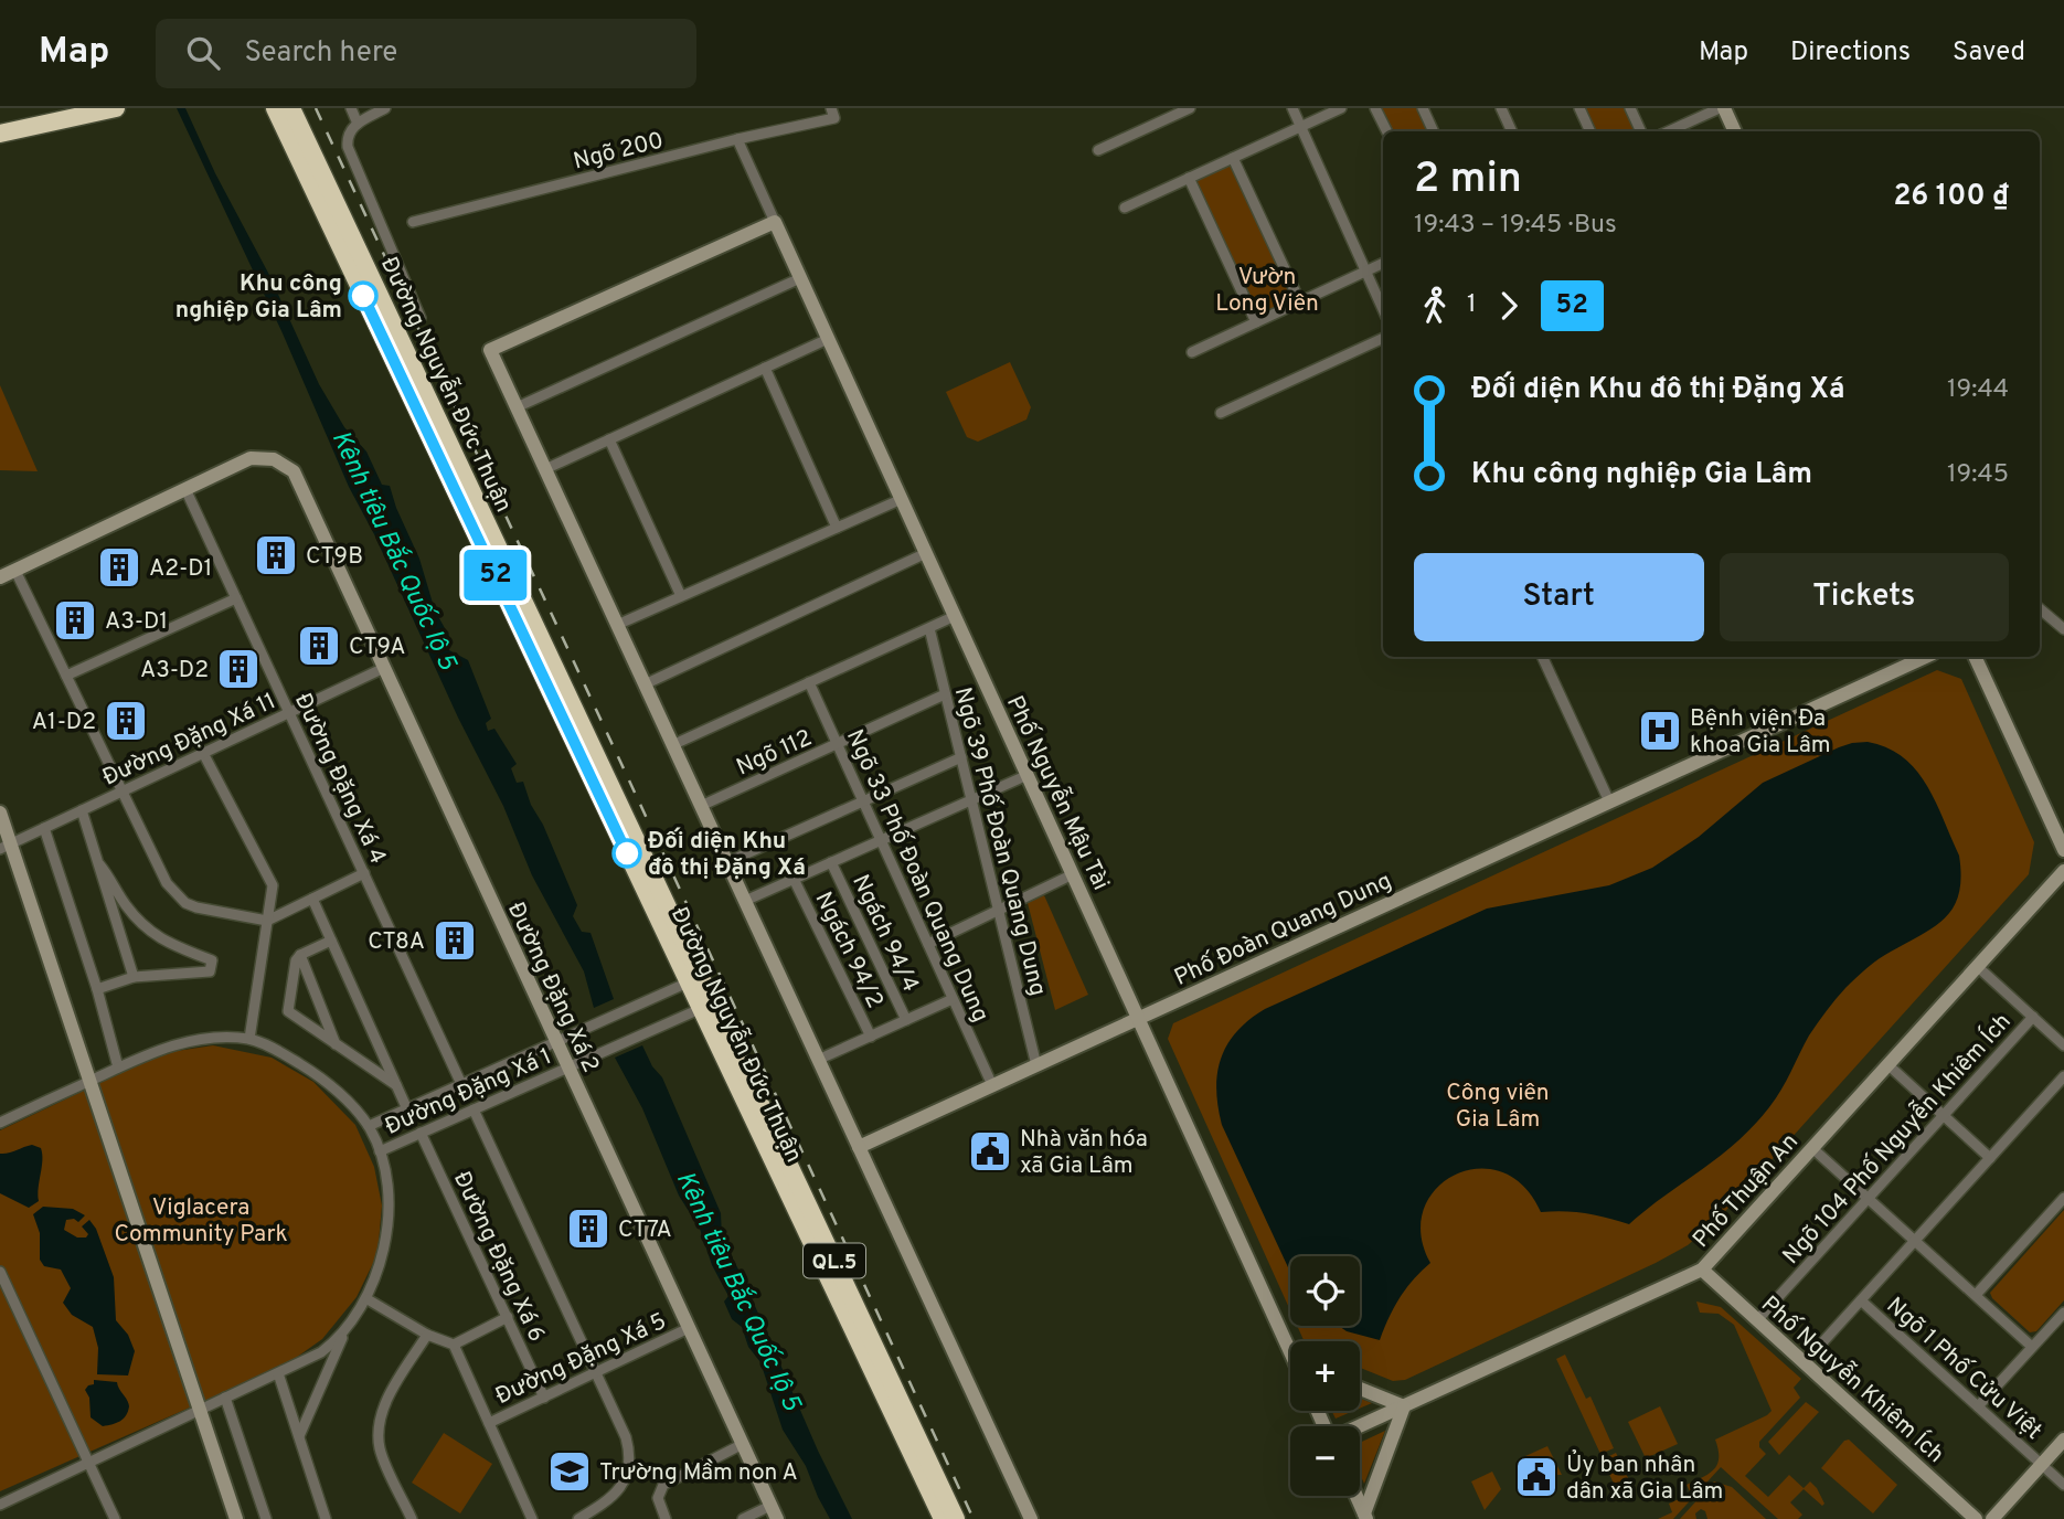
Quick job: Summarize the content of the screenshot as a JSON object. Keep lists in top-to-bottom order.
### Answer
{
  "streets": {
    "highway": ["Đường Nguyễn Đức Thuận", "QL.5"],
    "street": [
      "Ngõ 200",
      "Đường Đặng Xá 11",
      "Ngõ 112",
      "Đường Đặng Xá 4",
      "Phố Nguyễn Mậu Tài",
      "Ngõ 39 Phố Đoàn Quang Dung",
      "Ngõ 33 Phố Đoàn Quang Dung",
      "Phố Đoàn Quang Dung",
      "Ngách 94/4",
      "Ngách 94/2",
      "Đường Đặng Xá 2",
      "Đường Đặng Xá 1",
      "Ngõ 104 Phố Nguyễn Khiêm Ích",
      "Phố Thuận An",
      "Đường Đặng Xá 6",
      "Đường Đặng Xá 5",
      "Ngõ 1 Phố Cửu Việt",
      "Phố Nguyễn Khiêm Ích"
    ]
  },
  "crossings": [
    ["Đường Nguyễn Đức Thuận", "Đường Đặng Xá 1"],
    ["Đường Đặng Xá 11", "Đường Đặng Xá 4"],
    ["Đường Đặng Xá 11", "Đường Đặng Xá 2"],
    ["Ngõ 112", "Ngõ 39 Phố Đoàn Quang Dung"],
    ["Ngõ 112", "Ngõ 33 Phố Đoàn Quang Dung"],
    ["Đường Đặng Xá 4", "Đường Đặng Xá 2"],
    ["Đường Đặng Xá 4", "Đường Đặng Xá 1"],
    ["Phố Nguyễn Mậu Tài", "Phố Đoàn Quang Dung"],
    ["Ngõ 39 Phố Đoàn Quang Dung", "Phố Đoàn Quang Dung"],
    ["Ngõ 33 Phố Đoàn Quang Dung", "Phố Đoàn Quang Dung"],
    ["Đường Đặng Xá 2", "Đường Đặng Xá 1"],
    ["Đường Đặng Xá 2", "Đường Đặng Xá 5"],
    ["Đường Đặng Xá 1", "Đường Đặng Xá 6"],
    ["Ngõ 104 Phố Nguyễn Khiêm Ích", "Phố Nguyễn Khiêm Ích"],
    ["Phố Thuận An", "Phố Nguyễn Khiêm Ích"],
    ["Đường Đặng Xá 6", "Đường Đặng Xá 5"]
  ],
  "water": ["Kênh tiêu Bắc Quốc lộ 5"],
  "parks": ["Vườn Long Viên", "Công viên Gia Lâm", "Viglacera Community Park"],
  "places": {
    "other": ["Khu công nghiệp Gia Lâm", "Đối diện Khu đô thị Đặng Xá"],
    "building": [
      "CT9B",
      "A2-D1",
      "A3-D1",
      "CT9A",
      "A3-D2",
      "A1-D2",
      "CT8A",
      "CT7A"
    ],
    "hospital": ["Bệnh viện Đa khoa Gia Lâm"],
    "public building": ["Nhà văn hóa xã Gia Lâm", "Ủy ban nhân dân xã Gia Lâm"],
    "school or university": ["Trường Mầm non A"]
  },
  "lines": ["bus line 52"],
  "page": {
    "header": "Map",
    "search": "Search here",
    "nav": ["Map", "Directions", "Saved"],
    "on_map": "52",
    "heading": ["2 min", "19:43 – 19:45 · Bus", "26 100 ₫"],
    "legs": ["1", "52"],
    "list": [
      {
        "name": "Đối diện Khu đô thị Đặng Xá",
        "value": "19:44"
      },
      {
        "name": "Khu công nghiệp Gia Lâm",
        "value": "19:45"
      }
    ],
    "buttons": ["Start", "Tickets"],
    "map_buttons": ["+", "−"]
  }
}
